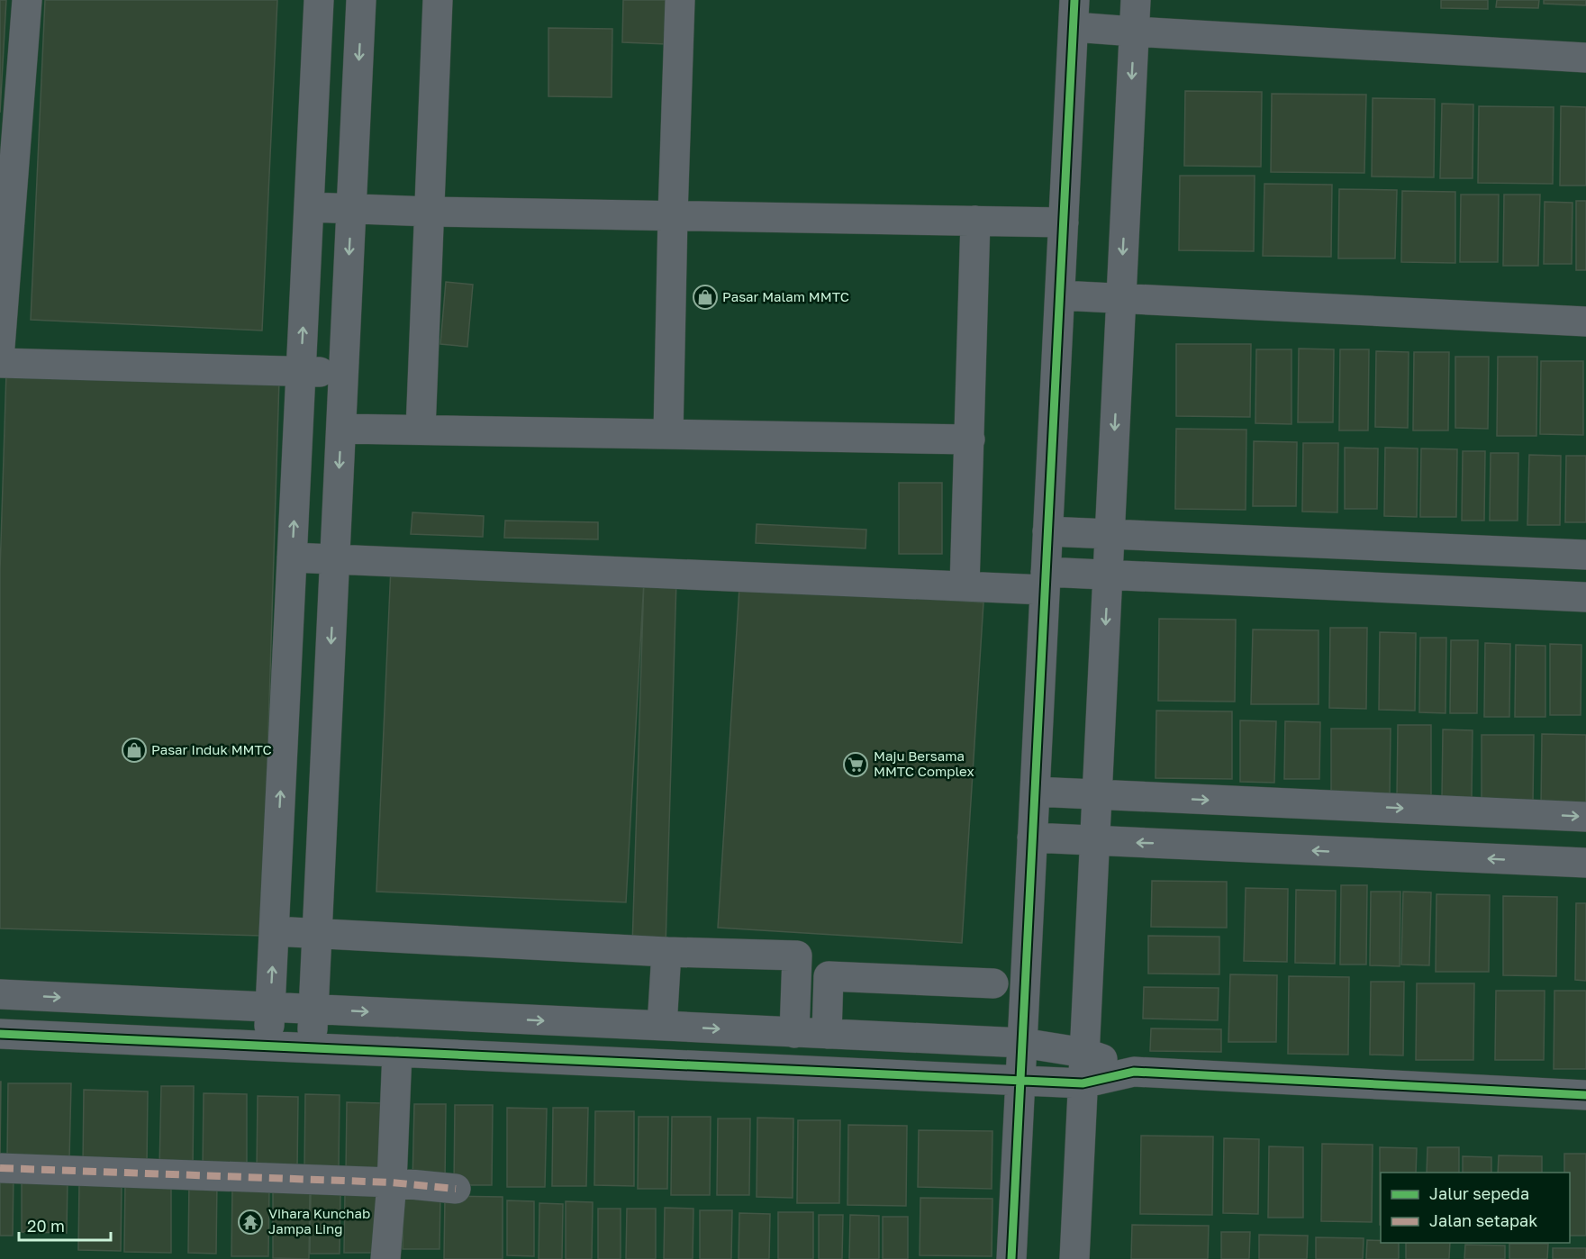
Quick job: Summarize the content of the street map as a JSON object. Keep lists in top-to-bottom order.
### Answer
{
  "places": {
    "shop": ["Pasar Malam MMTC", "Pasar Induk MMTC"],
    "supermarket": ["Maju Bersama MMTC Complex"],
    "temple": ["Vihara Kunchab Jampa Ling"]
  },
  "legend": ["Jalur sepeda", "Jalan setapak"],
  "scale_bar": "20 m"
}
